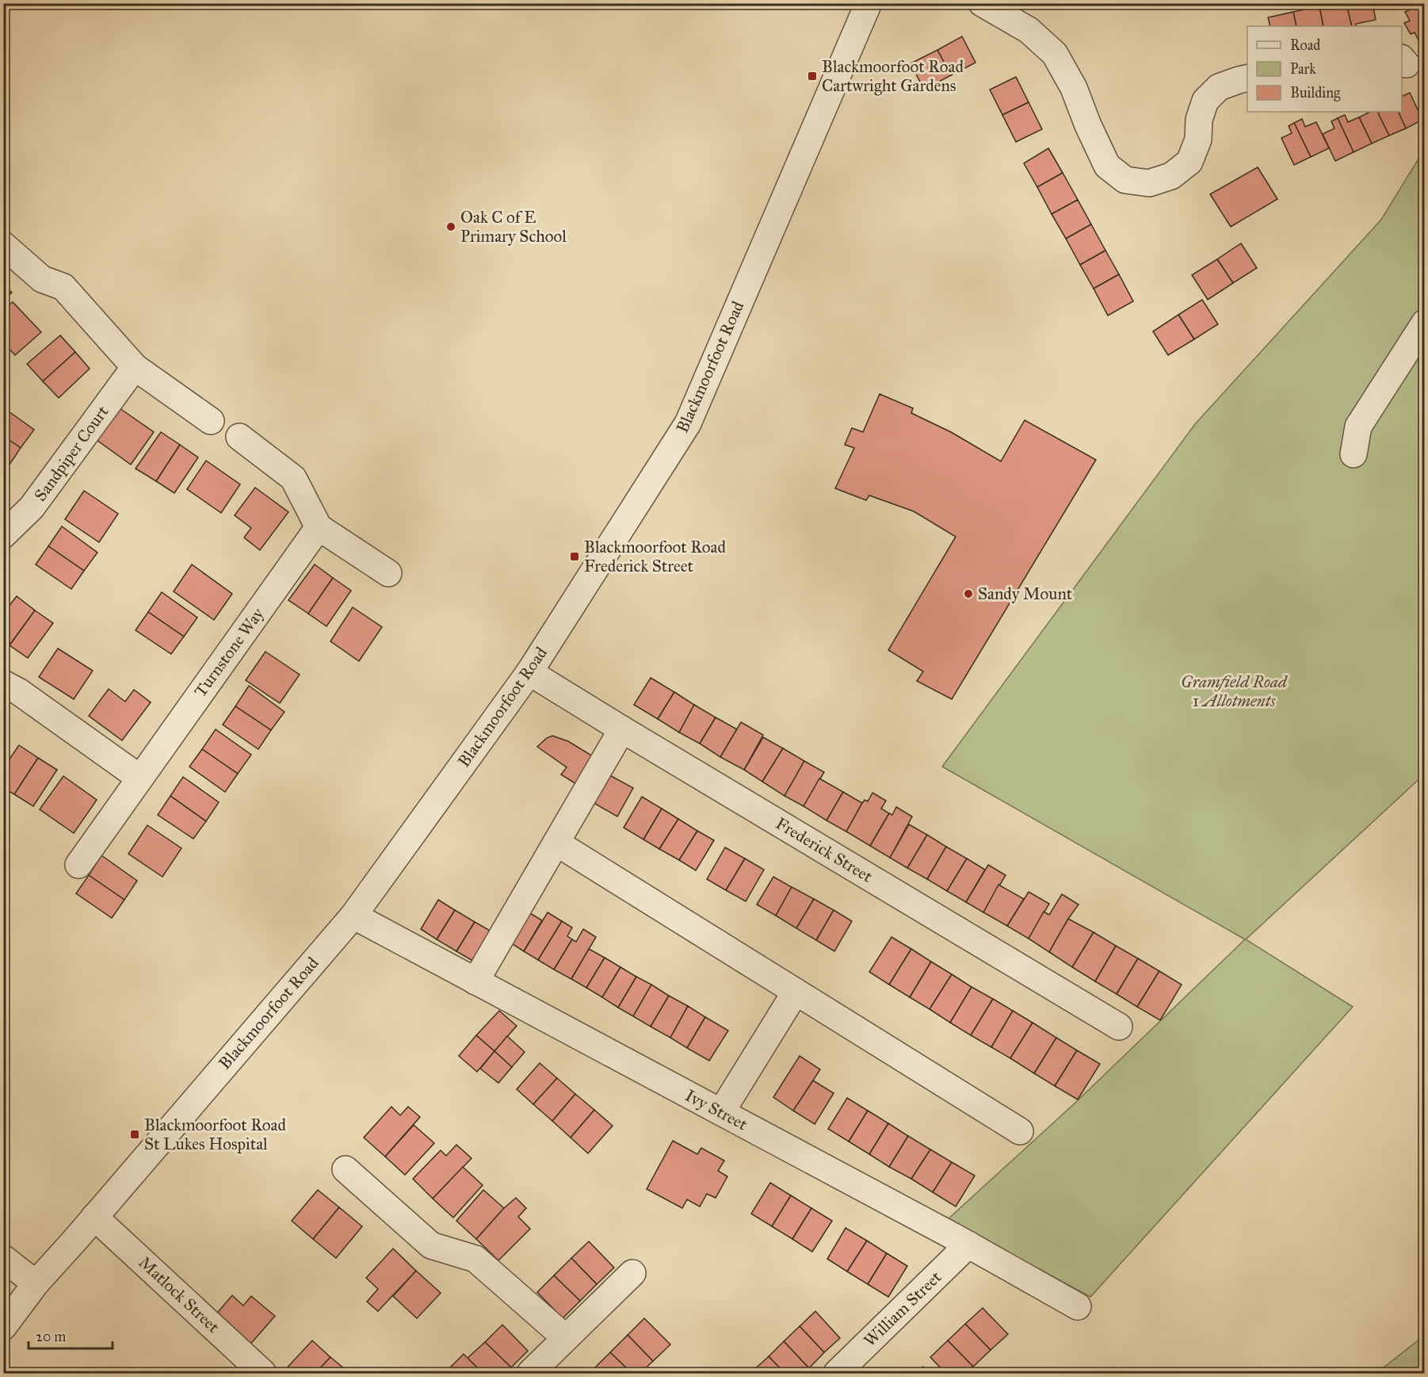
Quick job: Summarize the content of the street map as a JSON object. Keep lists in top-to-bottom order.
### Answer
{
  "streets": {
    "street": [
      "Blackmoorfoot Road",
      "Sandpiper Court",
      "Turnstone Way",
      "Frederick Street",
      "Ivy Street",
      "Matlock Street",
      "William Street"
    ]
  },
  "crossings": [
    ["Blackmoorfoot Road", "Frederick Street"],
    ["Blackmoorfoot Road", "Ivy Street"],
    ["Blackmoorfoot Road", "Matlock Street"],
    ["Ivy Street", "William Street"]
  ],
  "parks": ["Gramfield Road 1 Allotments"],
  "places": {
    "transit": ["Blackmoorfoot Road Cartwright Gardens", "Blackmoorfoot Road Frederick Street", "Blackmoorfoot Road St Lukes Hospital"],
    "other": ["Oak C of E Primary School", "Sandy Mount"]
  },
  "legend": ["Road", "Park", "Building"],
  "scale_bar": "20 m"
}
